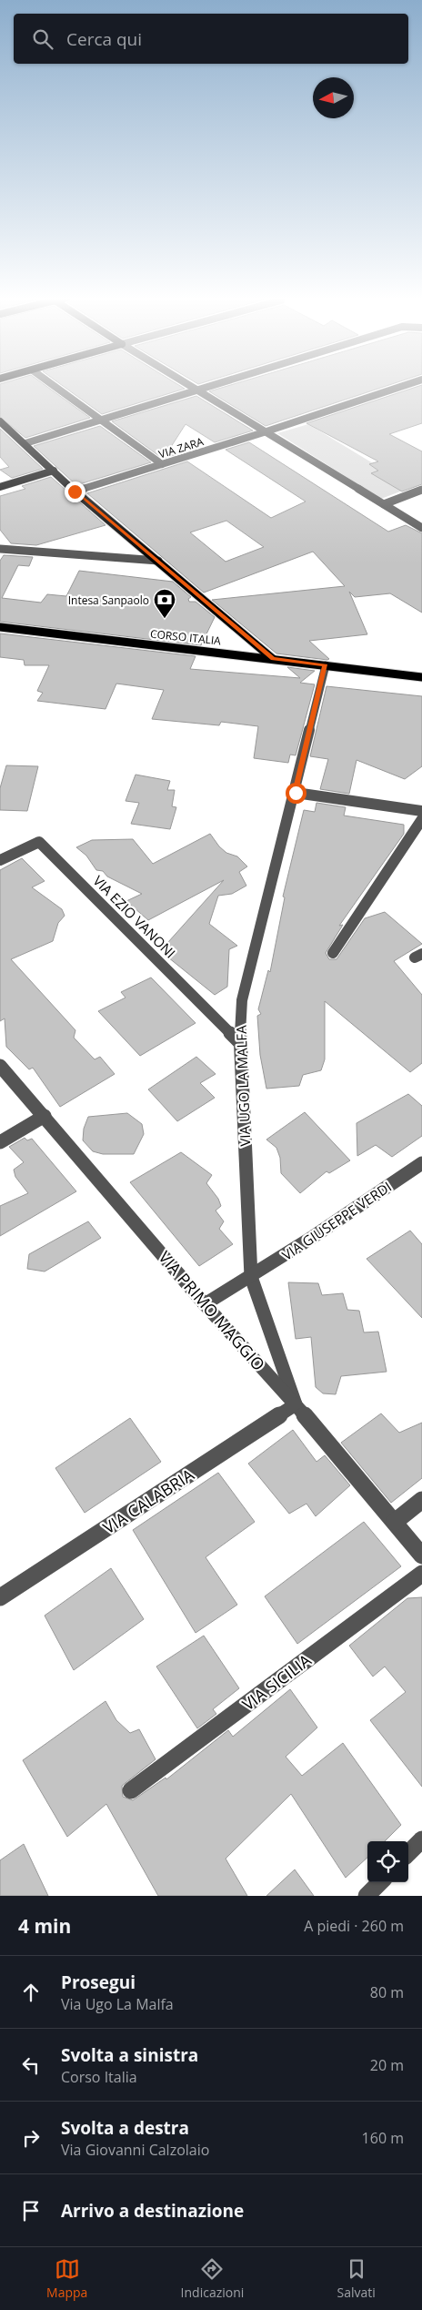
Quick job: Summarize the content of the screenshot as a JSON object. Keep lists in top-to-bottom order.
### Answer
{
  "streets": {
    "main road": ["CORSO ITALIA"],
    "street": [
      "VIA ZARA",
      "VIA EZIO VANONI",
      "VIA UGO LA MALFA",
      "VIA GIUSEPPE VERDI",
      "VIA PRIMO MAGGIO",
      "VIA CALABRIA",
      "VIA SICILIA"
    ]
  },
  "crossings": [
    ["CORSO ITALIA", "VIA UGO LA MALFA"],
    ["VIA EZIO VANONI", "VIA UGO LA MALFA"],
    ["VIA UGO LA MALFA", "VIA GIUSEPPE VERDI"],
    ["VIA UGO LA MALFA", "VIA PRIMO MAGGIO"],
    ["VIA UGO LA MALFA", "VIA CALABRIA"],
    ["VIA PRIMO MAGGIO", "VIA CALABRIA"]
  ],
  "places": {
    "bank": ["Intesa Sanpaolo"]
  },
  "north": "left",
  "page": {
    "search": "Cerca qui",
    "heading": ["4 min", "A piedi · 260 m"],
    "list": [
      ["Prosegui", "Via Ugo La Malfa", "80 m"],
      ["Svolta a sinistra", "Corso Italia", "20 m"],
      ["Svolta a destra", "Via Giovanni Calzolaio", "160 m"],
      "Arrivo a destinazione"
    ],
    "nav": ["Mappa", "Indicazioni", "Salvati"]
  }
}
